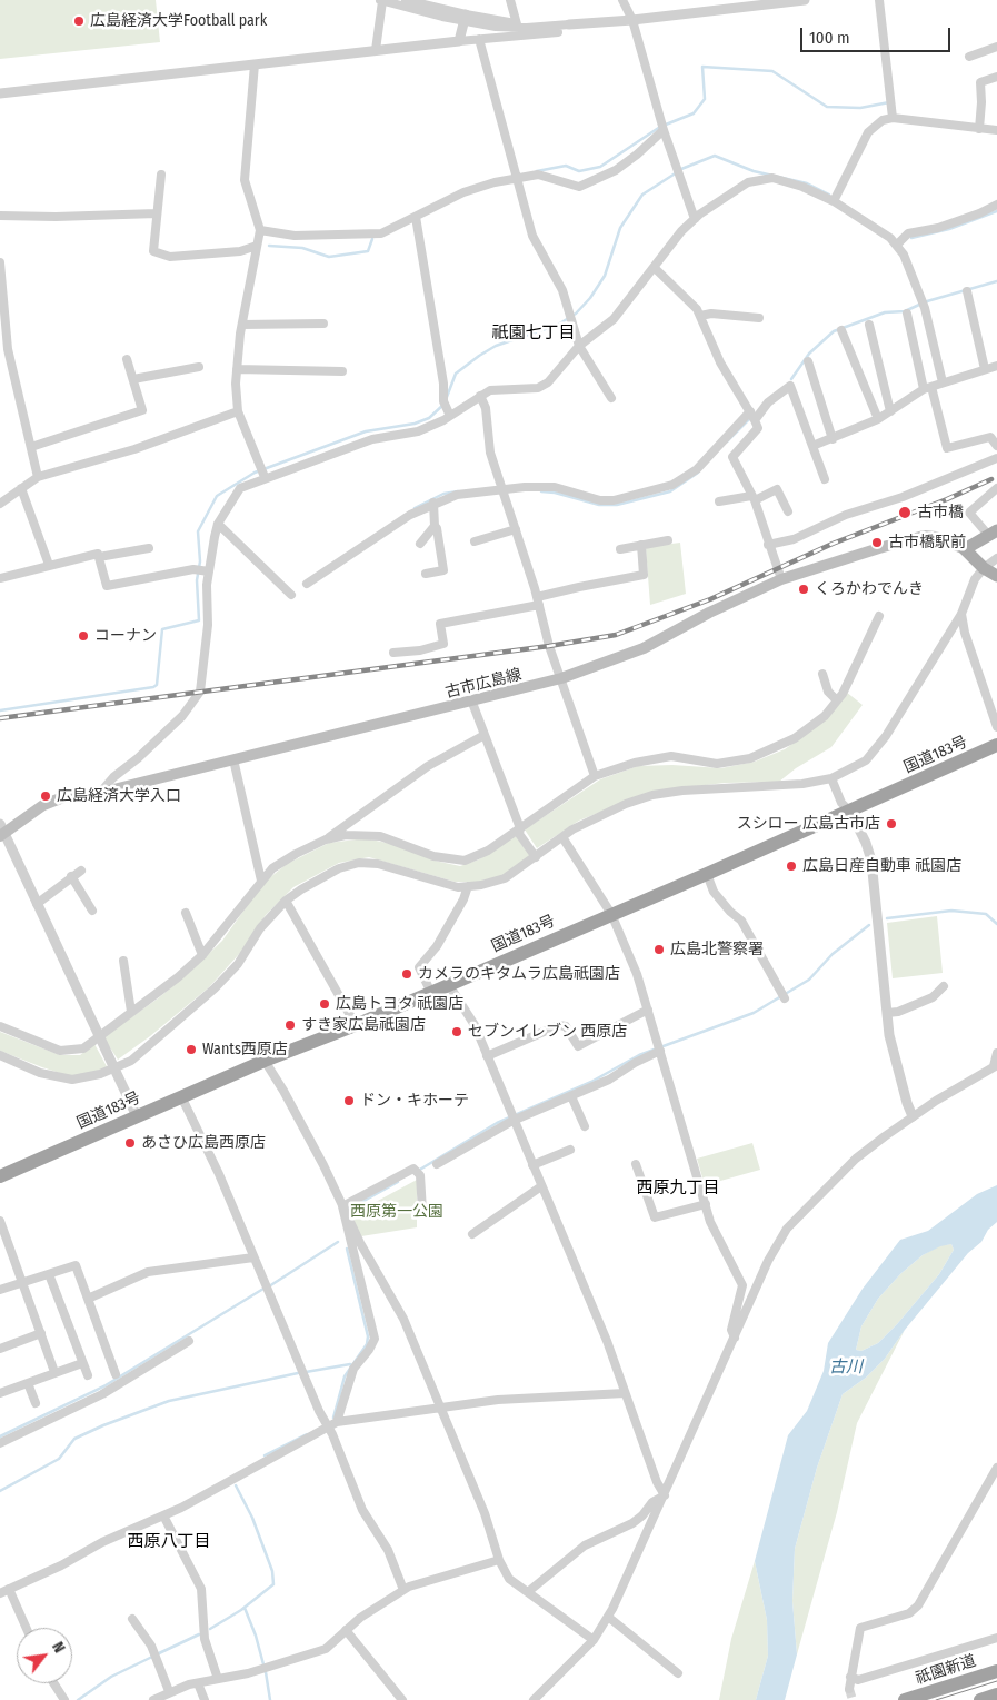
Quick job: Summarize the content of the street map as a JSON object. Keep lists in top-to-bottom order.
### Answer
{
  "streets": {
    "highway": ["国道183号", "祇園新道"],
    "main road": ["古市広島線"]
  },
  "districts": ["祇園七丁目", "西原九丁目", "西原八丁目"],
  "water": ["古川"],
  "parks": ["西原第一公園"],
  "places": [
    "広島経済大学Football park",
    "古市橋",
    "古市橋駅前",
    "くろかわでんき",
    "コーナン",
    "広島経済大学入口",
    "スシロー 広島古市店",
    "広島日産自動車 祇園店",
    "広島北警察署",
    "カメラのキタムラ広島祇園店",
    "広島トヨタ 祇園店",
    "すき家広島祇園店",
    "セブンイレブン 西原店",
    "Wants西原店",
    "ドン・キホーテ",
    "あさひ広島西原店"
  ],
  "scale_bar": "100 m",
  "north": "top right"
}
